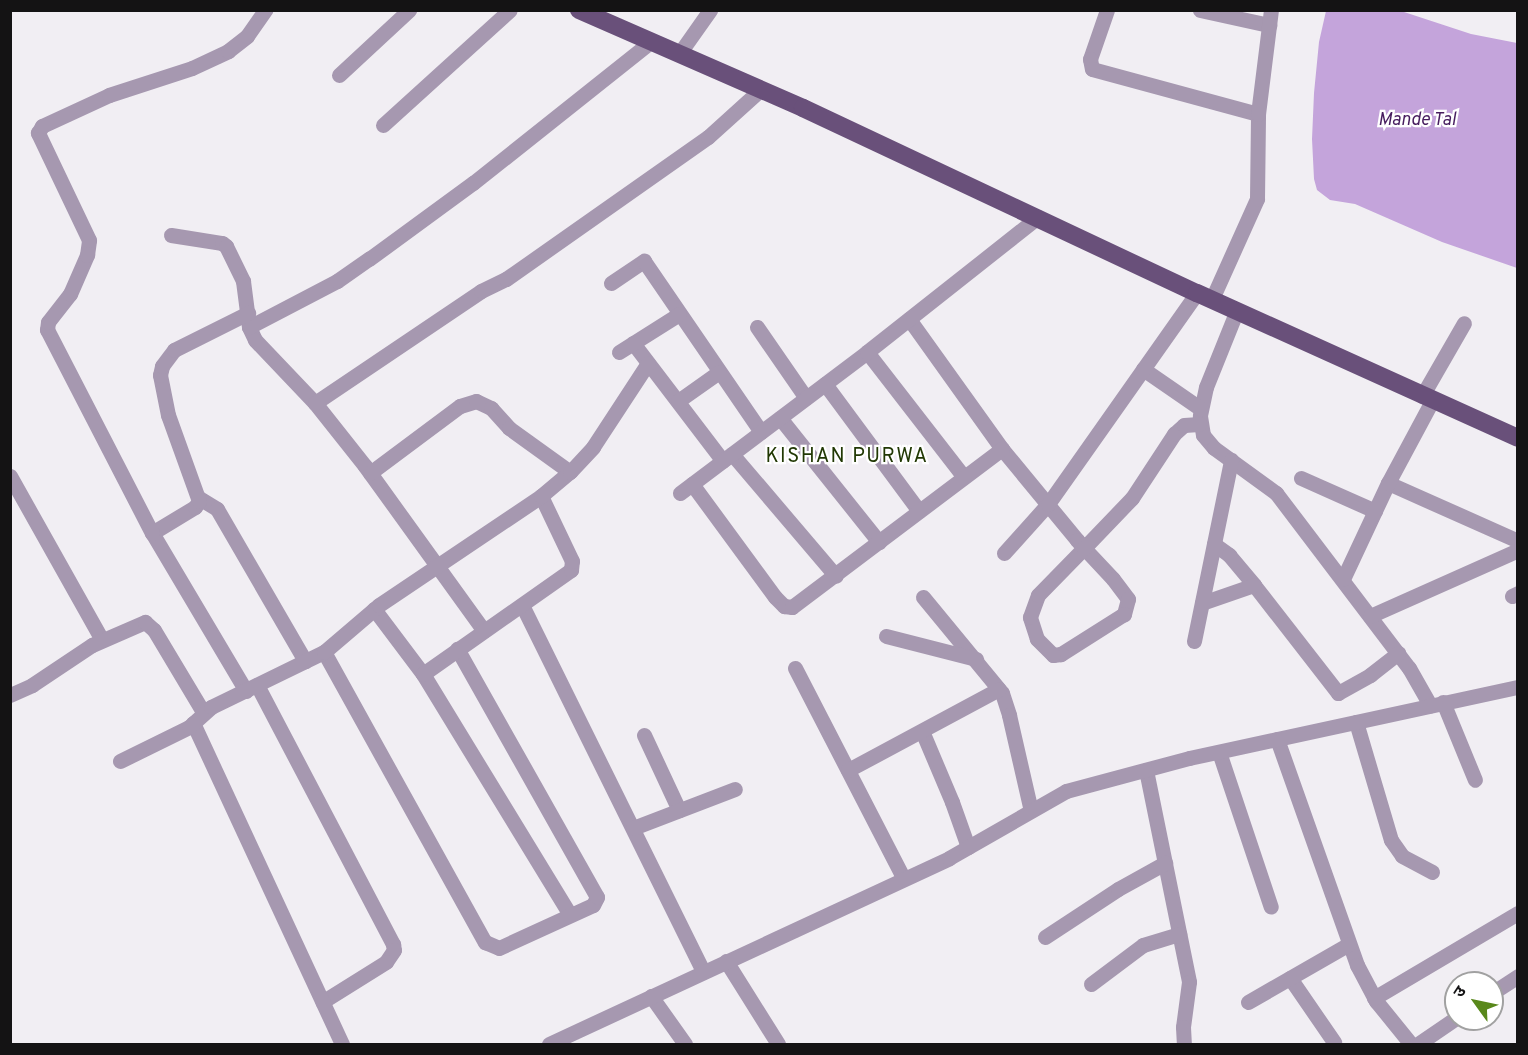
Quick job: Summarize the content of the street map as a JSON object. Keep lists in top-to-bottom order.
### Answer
{
  "districts": ["KISHAN PURWA"],
  "water": ["Mande Tal"],
  "north": "top left"
}
